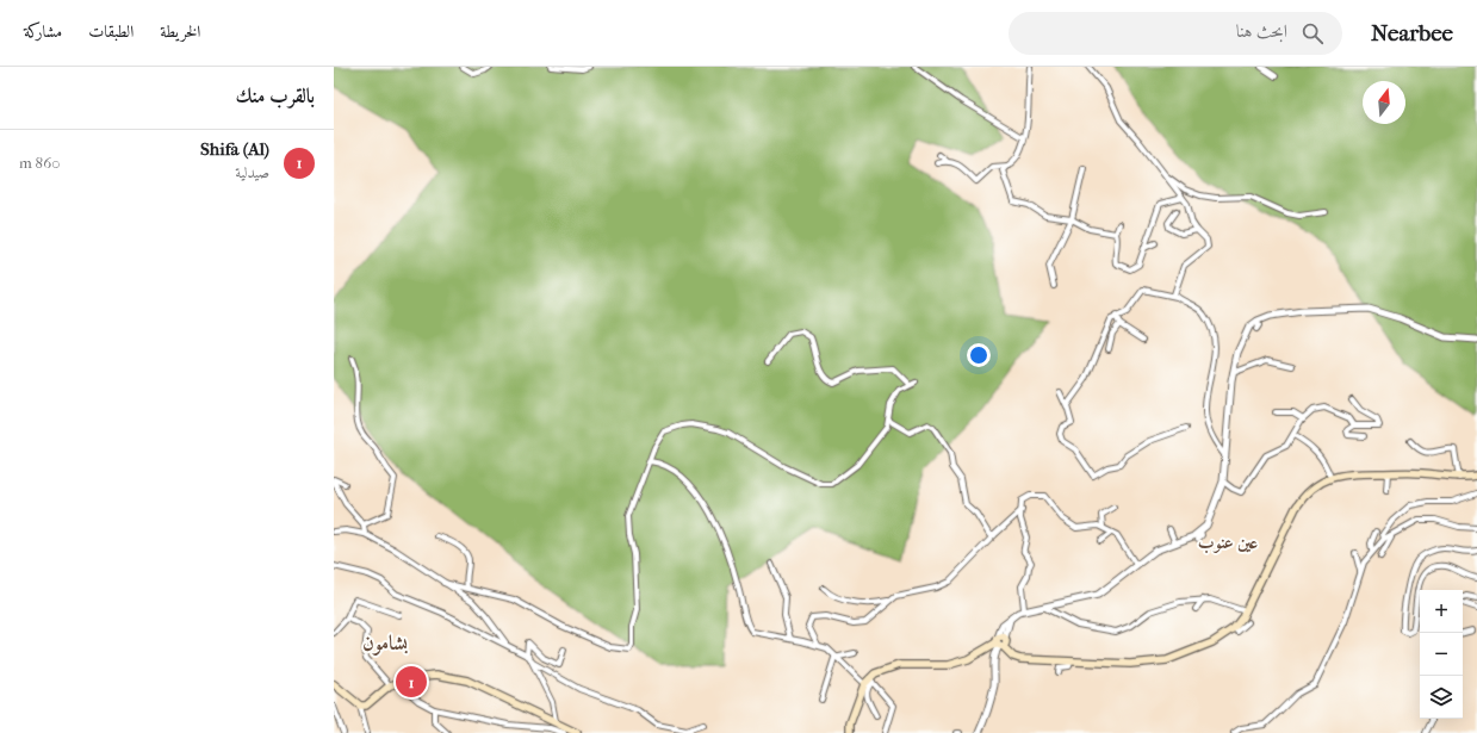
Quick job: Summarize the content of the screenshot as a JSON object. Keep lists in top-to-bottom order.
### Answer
{
  "districts": ["عين عنوب", "بشامون"],
  "north": "top",
  "page": {
    "header": "Nearbee",
    "search": "ابحث هنا",
    "nav": ["الخريطة", "الطبقات", "مشاركة"],
    "heading": "بالقرب منك",
    "list": [
      {
        "mark": "1",
        "name": "Shifa (Al)",
        "note": "صيدلية",
        "value": "860 m"
      }
    ],
    "map_buttons": ["+", "−"],
    "pins": "1"
  }
}
